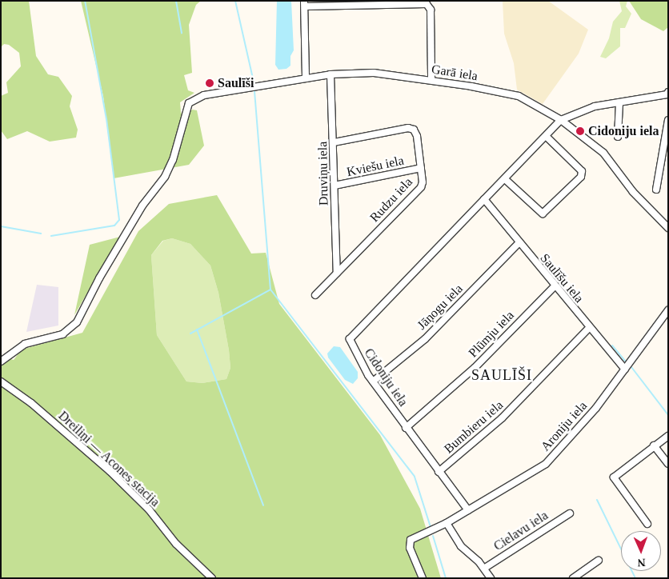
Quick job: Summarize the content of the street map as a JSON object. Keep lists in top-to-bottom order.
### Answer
{
  "streets": {
    "street": [
      "Garā iela",
      "Kviešu iela",
      "Druviņu iela",
      "Rudzu iela",
      "Saulīšu iela",
      "Jāņogu iela",
      "Plūmju iela",
      "Cidoniju iela",
      "Aroniju iela",
      "Bumbieru iela",
      "Dreiliņi — Acones stacija",
      "Cielavu iela"
    ]
  },
  "crossings": [
    ["Garā iela", "Druviņu iela"],
    ["Garā iela", "Cidoniju iela"],
    ["Kviešu iela", "Druviņu iela"],
    ["Kviešu iela", "Rudzu iela"],
    ["Druviņu iela", "Rudzu iela"],
    ["Saulīšu iela", "Jāņogu iela"],
    ["Saulīšu iela", "Plūmju iela"],
    ["Saulīšu iela", "Cidoniju iela"],
    ["Saulīšu iela", "Aroniju iela"],
    ["Saulīšu iela", "Bumbieru iela"],
    ["Jāņogu iela", "Cidoniju iela"],
    ["Plūmju iela", "Cidoniju iela"],
    ["Cidoniju iela", "Aroniju iela"],
    ["Cidoniju iela", "Bumbieru iela"]
  ],
  "districts": ["SAULĪŠI"],
  "places": ["Saulīši", "Cidoniju iela"],
  "north": "bottom"
}
